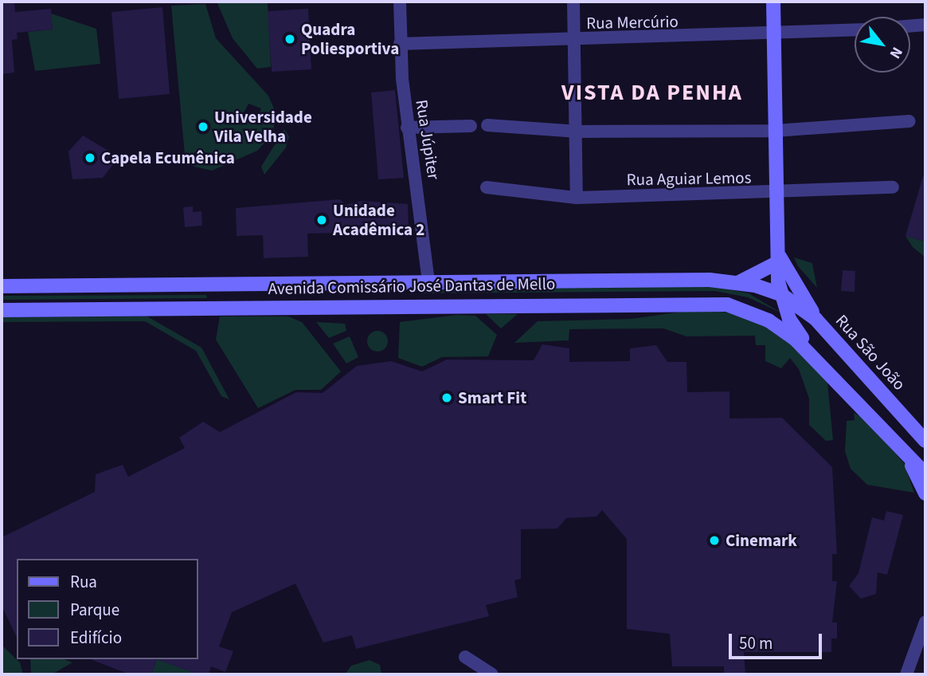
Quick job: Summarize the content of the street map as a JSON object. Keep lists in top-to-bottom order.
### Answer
{
  "streets": {
    "main road": ["Avenida Comissário José Dantas de Mello", "Rua São João"],
    "street": ["Rua Mercúrio", "Rua Júpiter", "Rua Aguiar Lemos"]
  },
  "crossings": [
    ["Rua Mercúrio", "Rua Júpiter"],
    ["Rua Júpiter", "Avenida Comissário José Dantas de Mello"],
    ["Avenida Comissário José Dantas de Mello", "Rua São João"]
  ],
  "districts": ["VISTA DA PENHA"],
  "places": [
    "Quadra Poliesportiva",
    "Universidade Vila Velha",
    "Capela Ecumênica",
    "Unidade Acadêmica 2",
    "Smart Fit",
    "Cinemark"
  ],
  "legend": ["Rua", "Parque", "Edifício"],
  "scale_bar": "50 m",
  "north": "bottom right"
}
